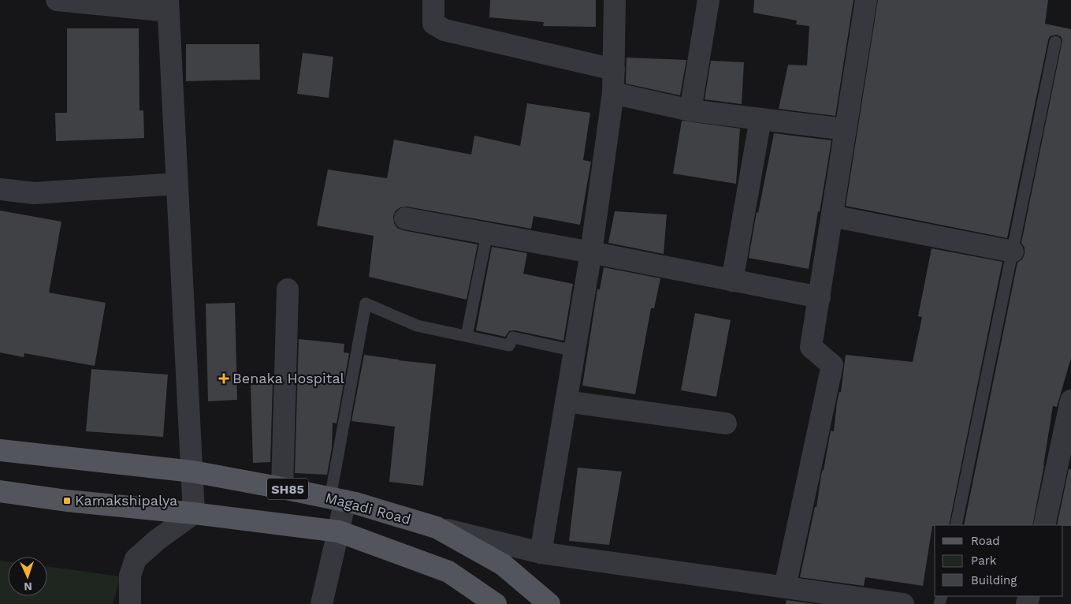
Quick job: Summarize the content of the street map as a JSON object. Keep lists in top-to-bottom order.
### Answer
{
  "streets": {
    "main road": ["SH85", "Magadi Road"]
  },
  "places": {
    "health": ["Benaka Hospital"],
    "transit": ["Kamakshipalya"]
  },
  "legend": ["Road", "Park", "Building"],
  "north": "bottom"
}
